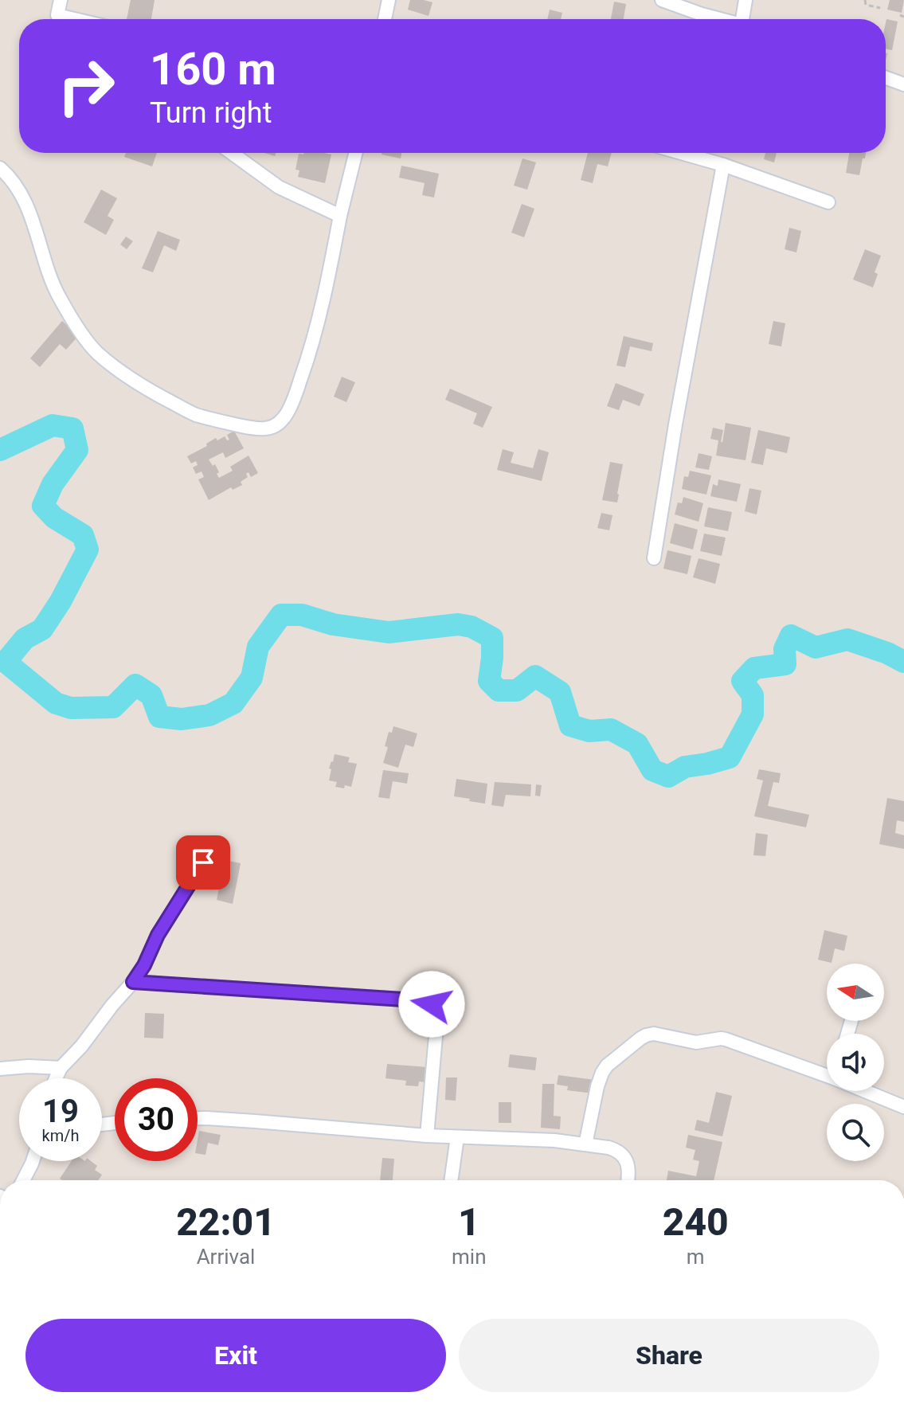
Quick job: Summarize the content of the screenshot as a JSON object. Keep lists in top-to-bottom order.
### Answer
{
  "north": "left",
  "page": {
    "turn": ["160 m", "Turn right"],
    "speed": "19 km/h",
    "limit": "30",
    "eta": [
      "22:01",
      "Arrival",
      "1",
      "min",
      "240",
      "m"
    ],
    "buttons": ["Exit", "Share"]
  }
}
